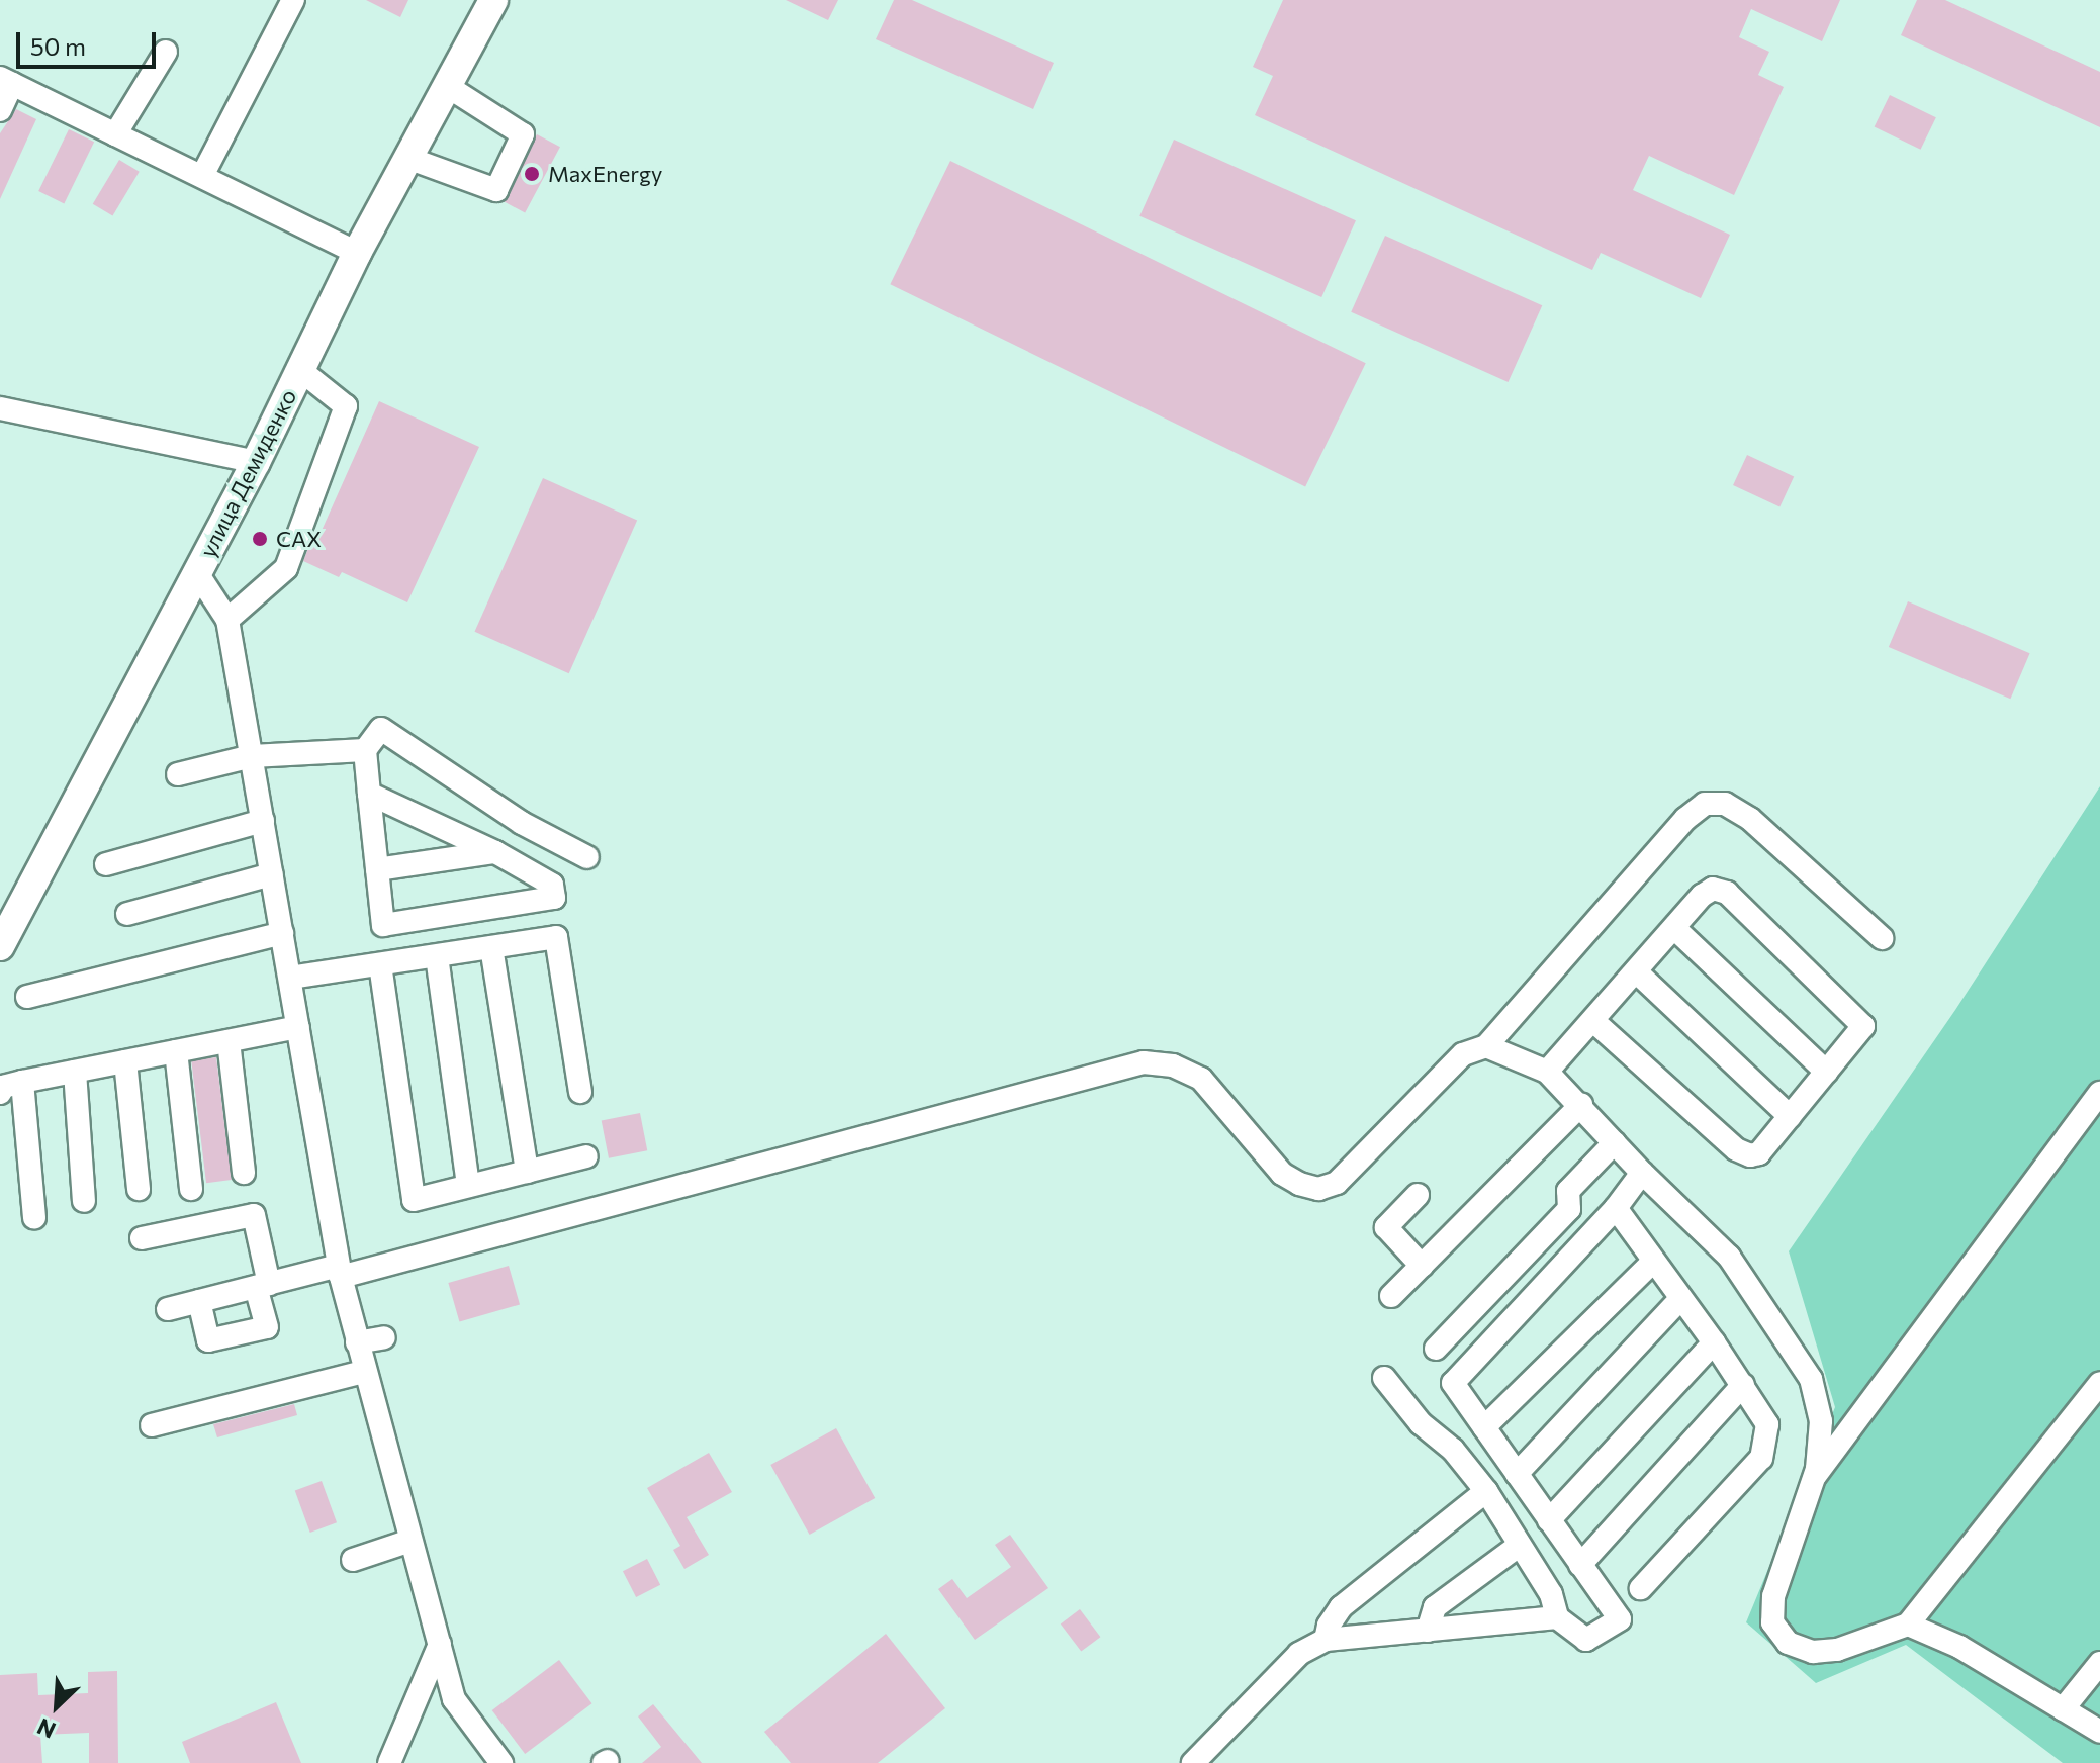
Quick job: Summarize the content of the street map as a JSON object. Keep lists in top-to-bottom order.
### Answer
{
  "streets": {
    "main road": ["улица Демиденко"]
  },
  "places": ["MaxEnergy", "САХ"],
  "scale_bar": "50 m",
  "north": "bottom left"
}
